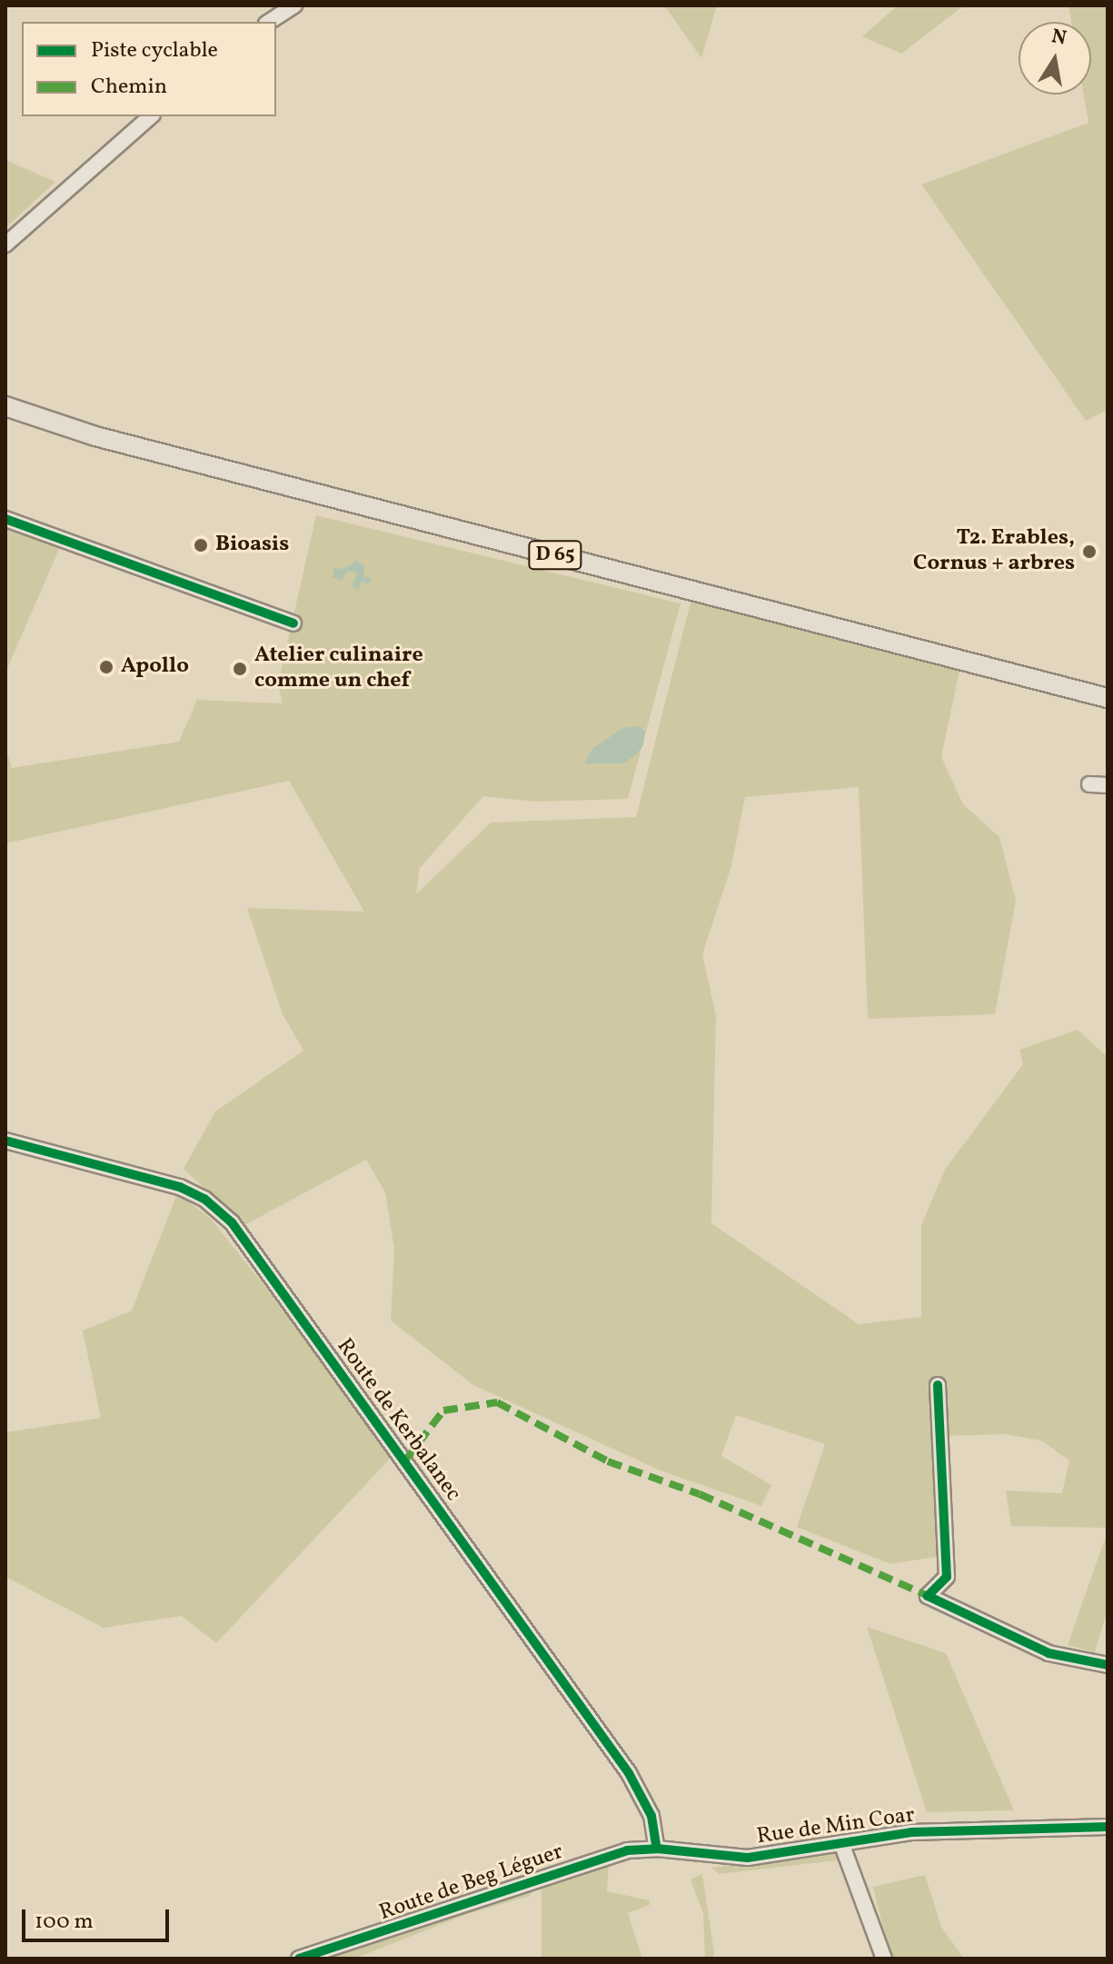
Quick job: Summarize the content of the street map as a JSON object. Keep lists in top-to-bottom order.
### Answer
{
  "streets": {
    "main road": ["D 65"],
    "street": ["Route de Kerbalanec", "Rue de Min Coar", "Route de Beg Léguer"]
  },
  "crossings": [
    ["Route de Kerbalanec", "Rue de Min Coar"],
    ["Route de Kerbalanec", "Route de Beg Léguer"],
    ["Rue de Min Coar", "Route de Beg Léguer"]
  ],
  "places": [
    "Bioasis",
    "T2. Erables, Cornus + arbres",
    "Apollo",
    "Atelier culinaire comme un chef"
  ],
  "legend": ["Piste cyclable", "Chemin"],
  "scale_bar": "100 m",
  "north": "top"
}
